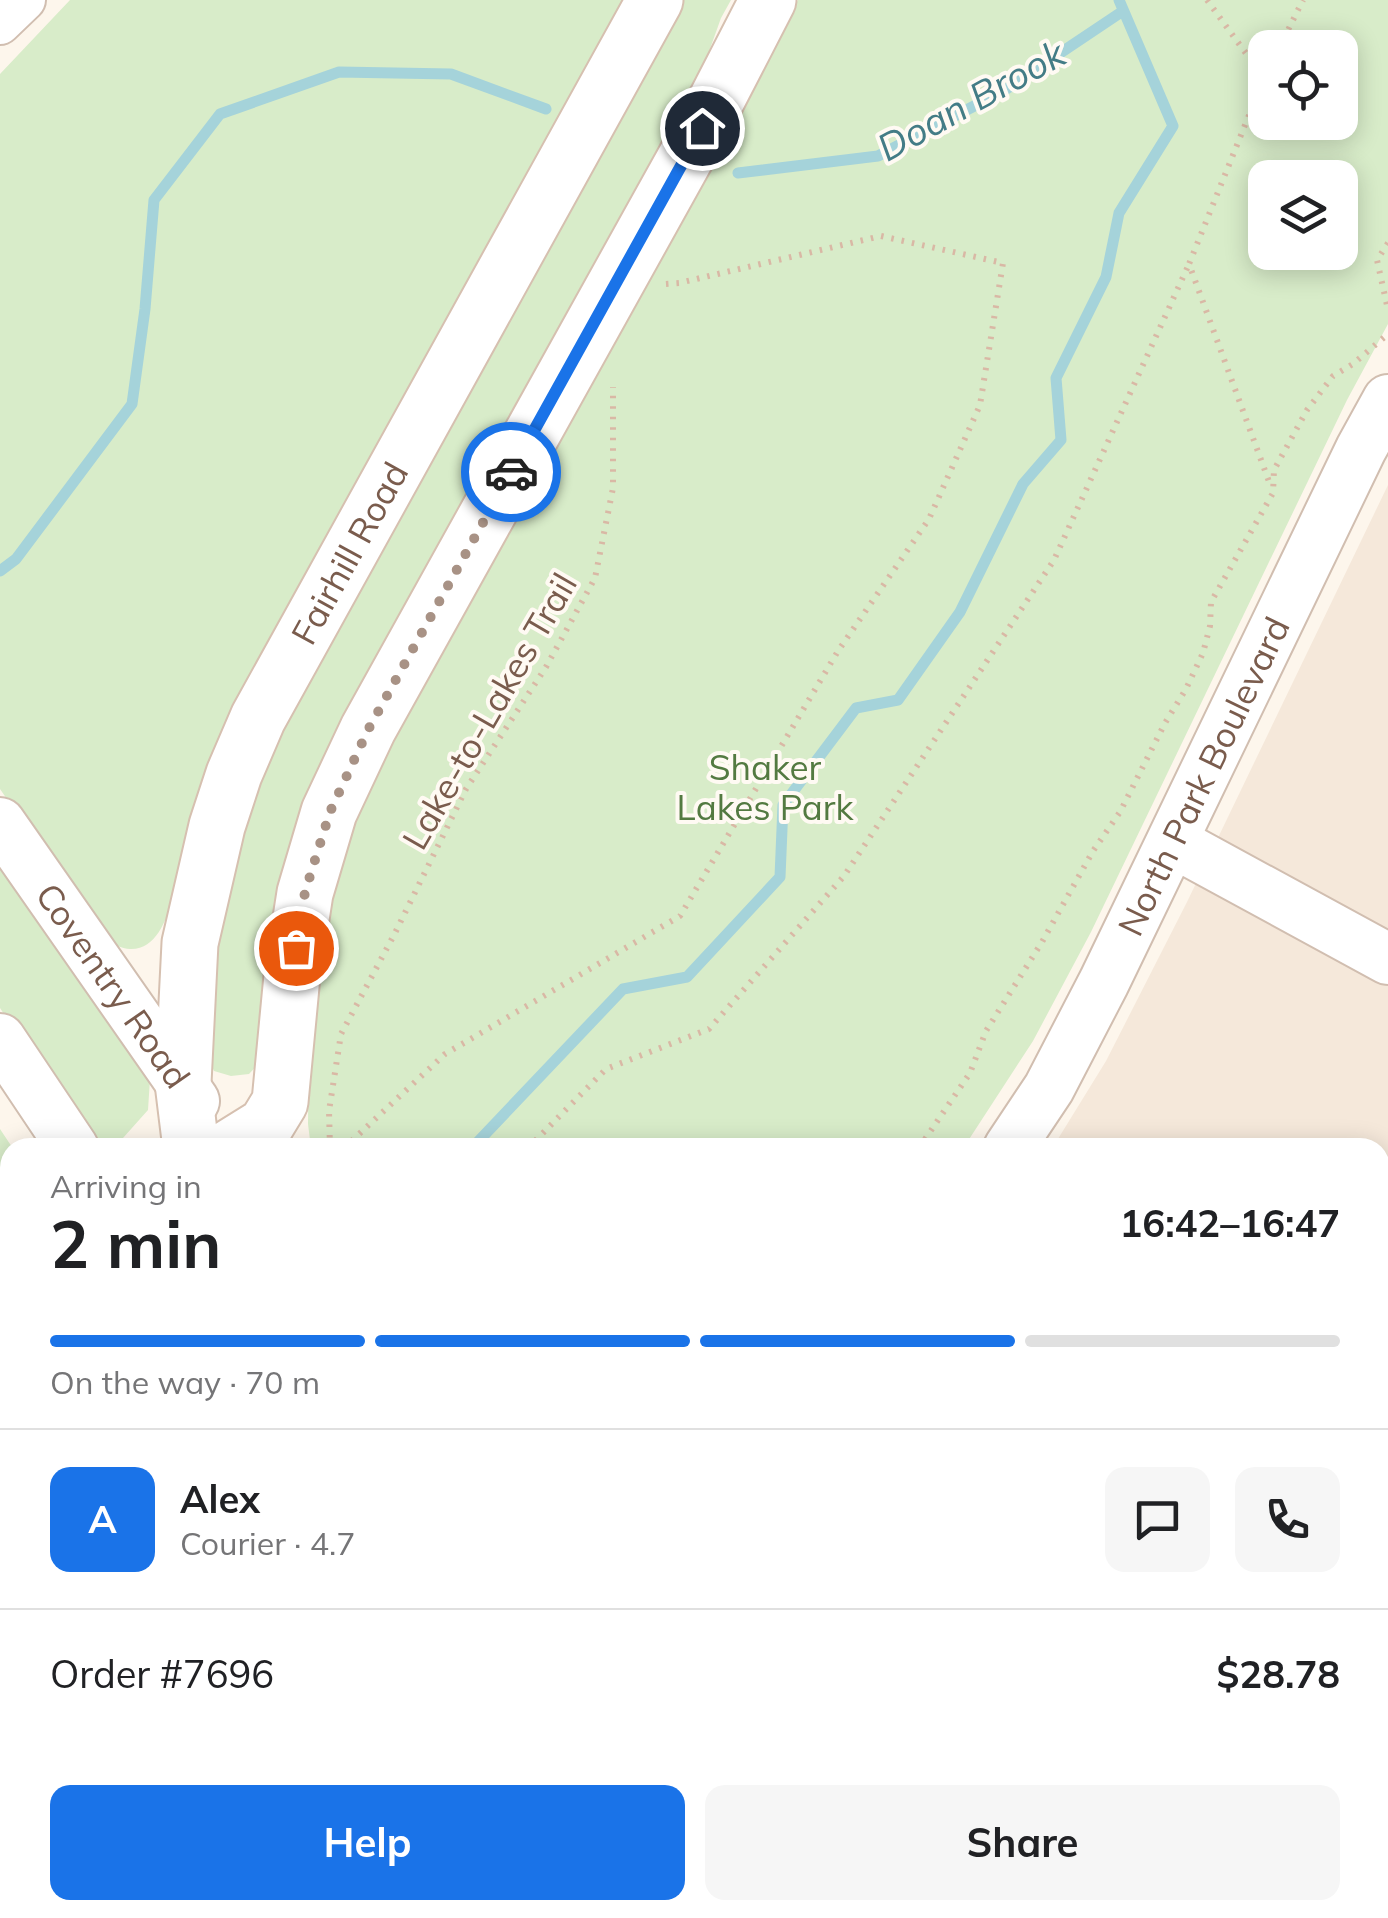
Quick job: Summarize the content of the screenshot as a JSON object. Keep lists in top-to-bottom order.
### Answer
{
  "streets": {
    "main road": ["Fairhill Road"],
    "street": ["North Park Boulevard", "Coventry Road"],
    "path": ["Lake-to-Lakes Trail"]
  },
  "crossings": [
    ["Fairhill Road", "Coventry Road"]
  ],
  "water": ["Doan Brook"],
  "parks": ["Shaker Lakes Park"],
  "page": {
    "heading": ["2 min", "Arriving in", "16:42–16:47"],
    "panel": [
      "Alex",
      "Courier · 4.7",
      "Order #7696",
      "$28.78"
    ],
    "bar": "On the way · 70 m",
    "round": "A",
    "buttons": ["Help", "Share"]
  }
}
